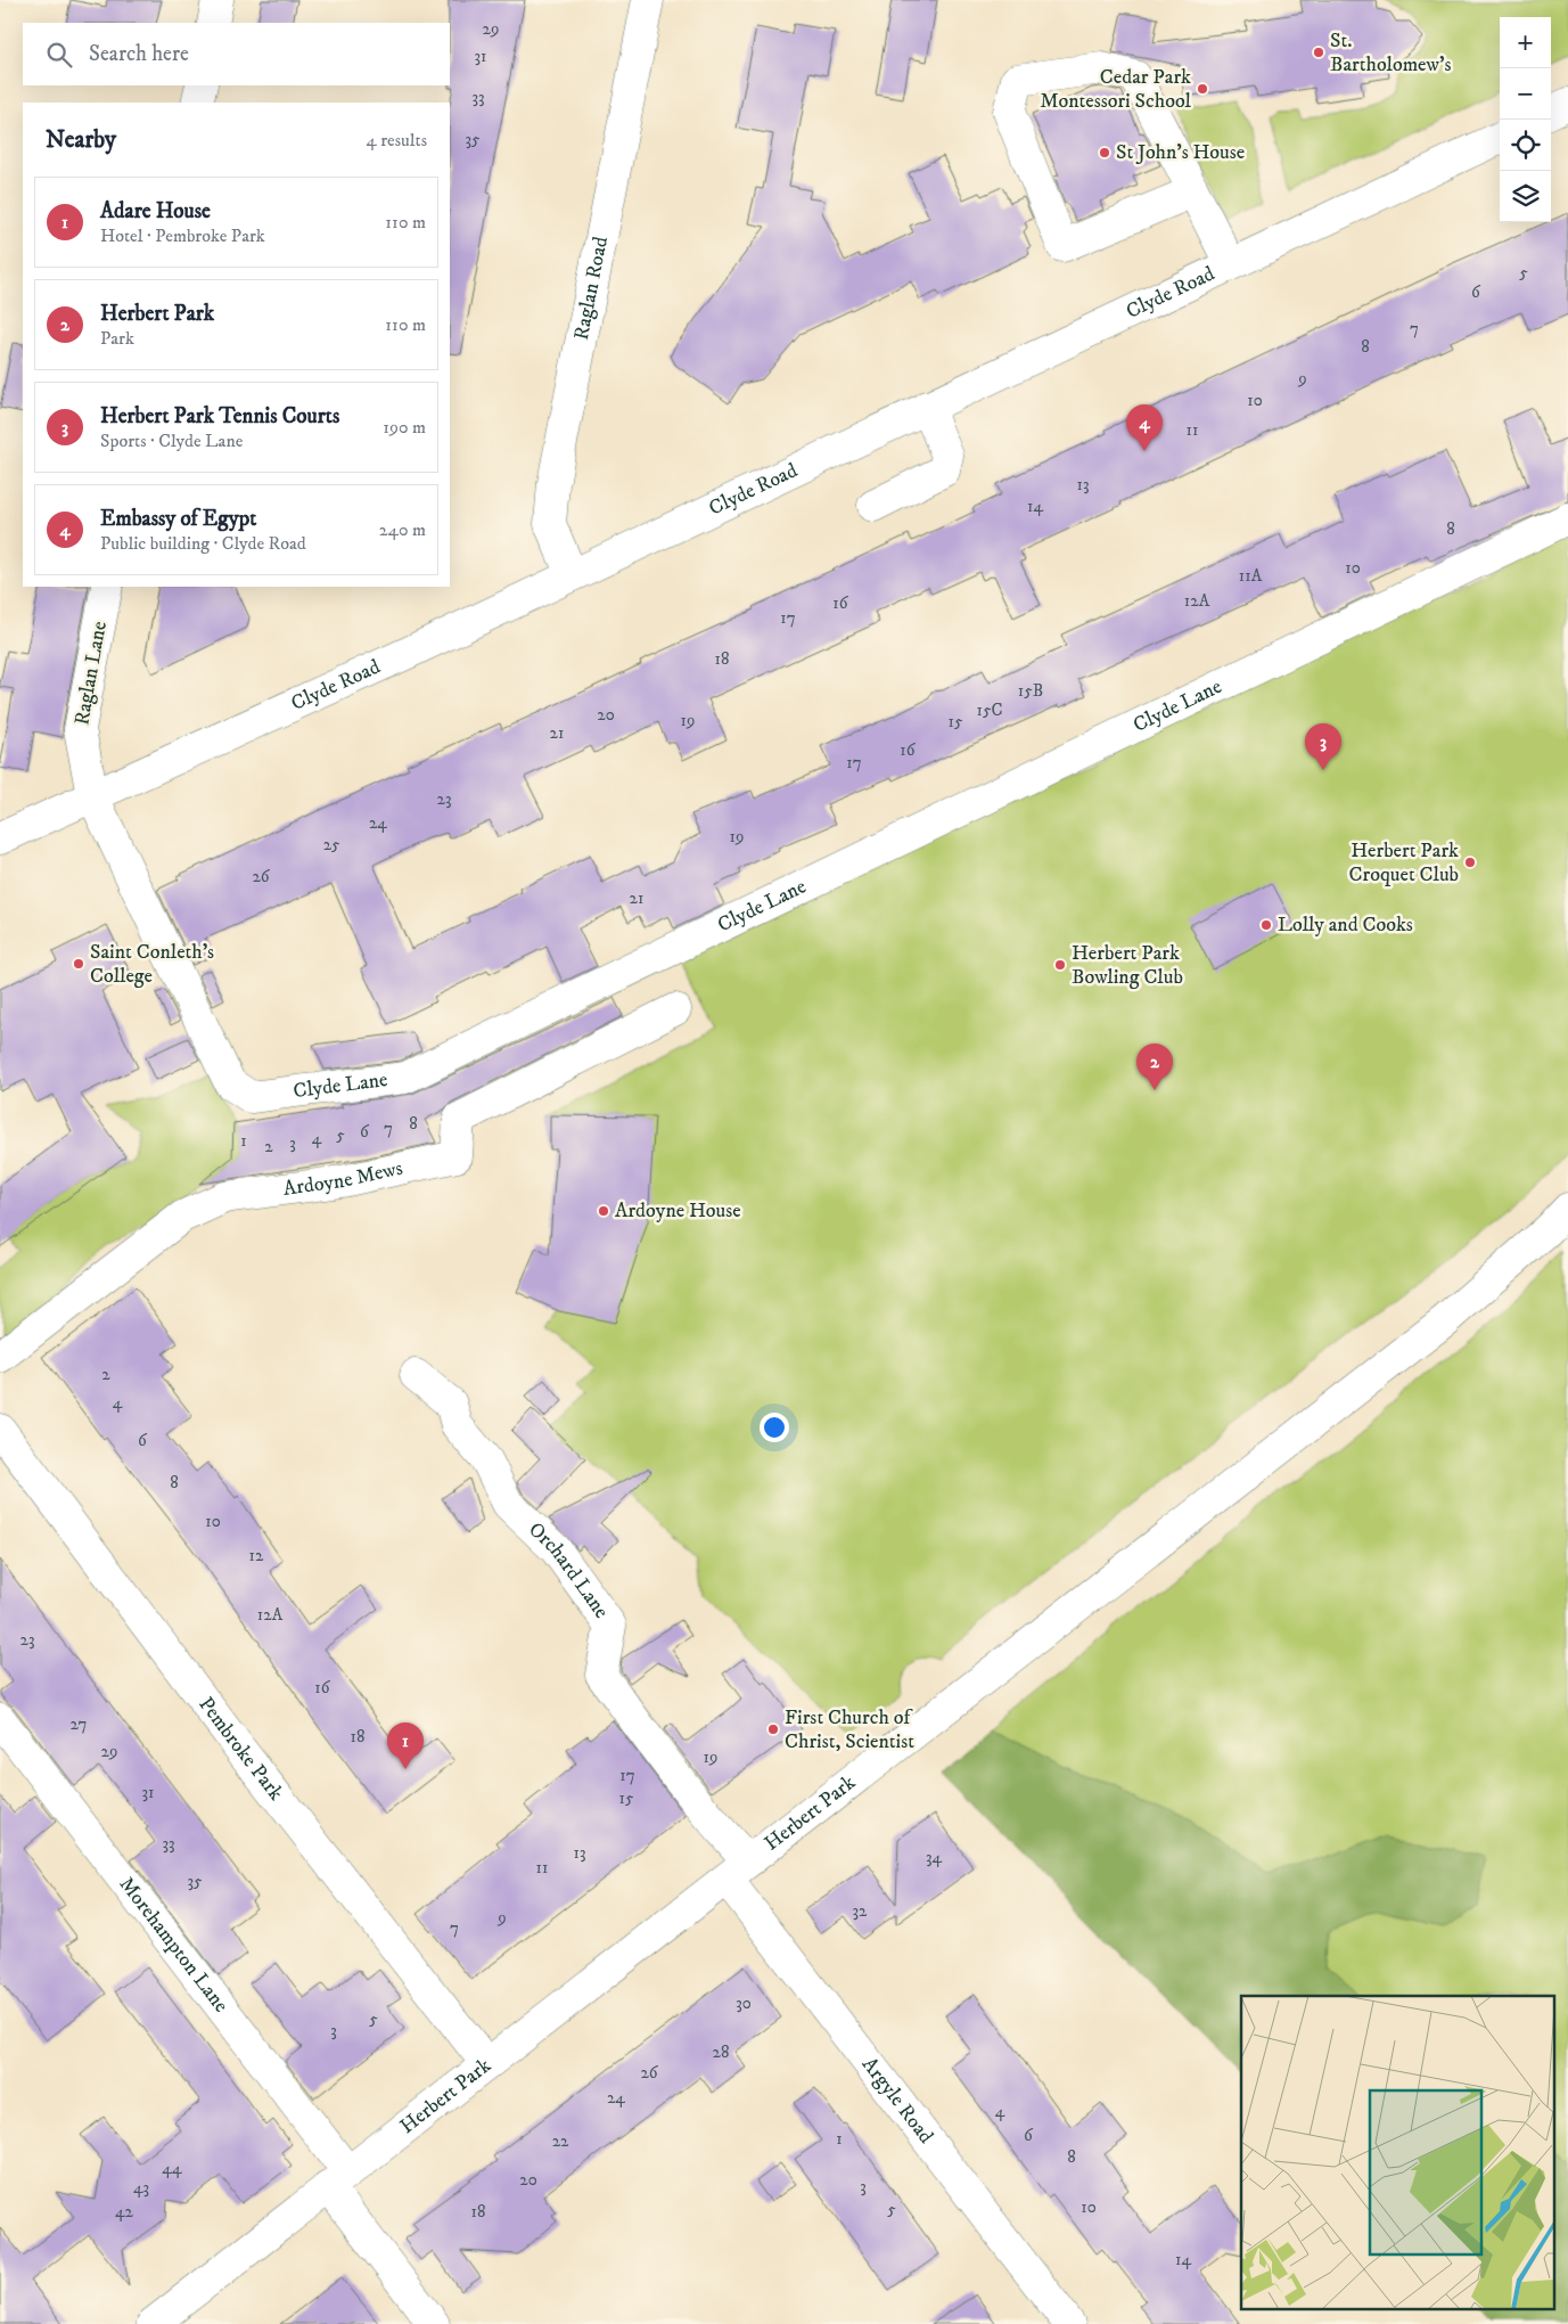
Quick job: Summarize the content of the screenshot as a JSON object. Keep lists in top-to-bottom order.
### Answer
{
  "streets": {
    "street": [
      "Raglan Road",
      "Clyde Road",
      "Raglan Lane",
      "Clyde Lane",
      "Ardoyne Mews",
      "Orchard Lane",
      "Pembroke Park",
      "Herbert Park",
      "Morehampton Lane",
      "Argyle Road"
    ]
  },
  "crossings": [
    ["Raglan Road", "Clyde Road"],
    ["Clyde Road", "Raglan Lane"],
    ["Clyde Road", "Clyde Lane"],
    ["Raglan Lane", "Clyde Lane"],
    ["Orchard Lane", "Herbert Park"],
    ["Orchard Lane", "Argyle Road"],
    ["Pembroke Park", "Herbert Park"],
    ["Herbert Park", "Morehampton Lane"],
    ["Herbert Park", "Argyle Road"]
  ],
  "places": [
    "St. Bartholomew's",
    "Cedar Park Montessori School",
    "St John's House",
    "Herbert Park Croquet Club",
    "Lolly and Cooks",
    "Saint Conleth's College",
    "Herbert Park Bowling Club",
    "Ardoyne House",
    "First Church of Christ, Scientist"
  ],
  "house_numbers": [
    "29",
    "31",
    "33",
    "35",
    "5",
    "6",
    "7",
    "8",
    "9",
    "10",
    "11",
    "13",
    "14",
    "8",
    "10",
    "11A",
    "12A",
    "16",
    "17",
    "18",
    "15B",
    "15C",
    "20",
    "19",
    "15",
    "21",
    "16",
    "17",
    "23",
    "24",
    "19",
    "25",
    "26",
    "21",
    "8",
    "7",
    "6",
    "5",
    "4",
    "1",
    "3",
    "2",
    "2",
    "4",
    "6",
    "8",
    "10",
    "12",
    "12A",
    "23",
    "16",
    "27",
    "18",
    "29",
    "19",
    "17",
    "31",
    "15",
    "33",
    "13",
    "34",
    "11",
    "35",
    "32",
    "9",
    "7",
    "30",
    "5",
    "3",
    "28",
    "26",
    "24",
    "4",
    "6",
    "1",
    "22",
    "8",
    "44",
    "20",
    "3",
    "43",
    "10",
    "5",
    "42",
    "18",
    "14"
  ],
  "page": {
    "map_buttons": ["+", "−"],
    "search": "Search here",
    "heading": ["Nearby", "4 results"],
    "list": [
      {
        "mark": "1",
        "name": "Adare House",
        "note": "Hotel · Pembroke Park",
        "value": "110 m"
      },
      {
        "mark": "2",
        "name": "Herbert Park",
        "note": "Park",
        "value": "110 m"
      },
      {
        "mark": "3",
        "name": "Herbert Park Tennis Courts",
        "note": "Sports · Clyde Lane",
        "value": "190 m"
      },
      {
        "mark": "4",
        "name": "Embassy of Egypt",
        "note": "Public building · Clyde Road",
        "value": "240 m"
      }
    ],
    "pins": [
      "4",
      "3",
      "2",
      "1"
    ]
  }
}
